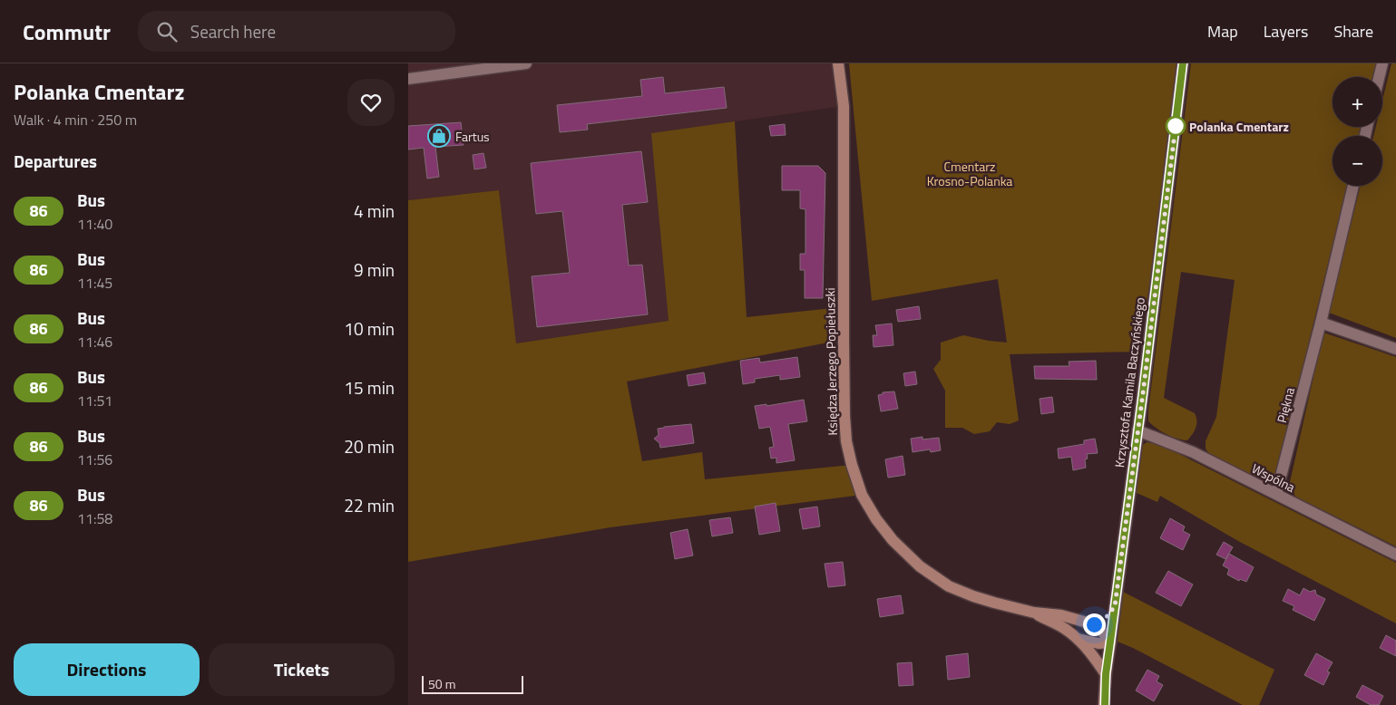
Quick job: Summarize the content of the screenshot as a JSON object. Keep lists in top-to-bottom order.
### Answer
{
  "streets": {
    "street": [
      "Księdza Jerzego Popiełuszki",
      "Krzysztofa Kamila Baczyńskiego",
      "Piękna",
      "Wspólna"
    ]
  },
  "crossings": [
    ["Księdza Jerzego Popiełuszki", "Krzysztofa Kamila Baczyńskiego"],
    ["Krzysztofa Kamila Baczyńskiego", "Wspólna"],
    ["Piękna", "Wspólna"]
  ],
  "parks": ["Cmentarz Krosno-Polanka"],
  "places": {
    "other": ["Polanka Cmentarz"],
    "shop": ["Fartus"]
  },
  "lines": ["bus line 86"],
  "scale_bar": "50 m",
  "page": {
    "header": "Commutr",
    "search": "Search here",
    "nav": ["Map", "Layers", "Share"],
    "heading": [
      ["Polanka Cmentarz", "Walk · 4 min · 250 m"],
      "Departures"
    ],
    "map_buttons": ["+", "−"],
    "list": [
      {
        "mark": "86",
        "name": "Bus",
        "note": "11:40",
        "value": "4 min"
      },
      {
        "mark": "86",
        "name": "Bus",
        "note": "11:45",
        "value": "9 min"
      },
      {
        "mark": "86",
        "name": "Bus",
        "note": "11:46",
        "value": "10 min"
      },
      {
        "mark": "86",
        "name": "Bus",
        "note": "11:51",
        "value": "15 min"
      },
      {
        "mark": "86",
        "name": "Bus",
        "note": "11:56",
        "value": "20 min"
      },
      {
        "mark": "86",
        "name": "Bus",
        "note": "11:58",
        "value": "22 min"
      }
    ],
    "buttons": ["Directions", "Tickets"],
    "scale": "50 m"
  }
}
